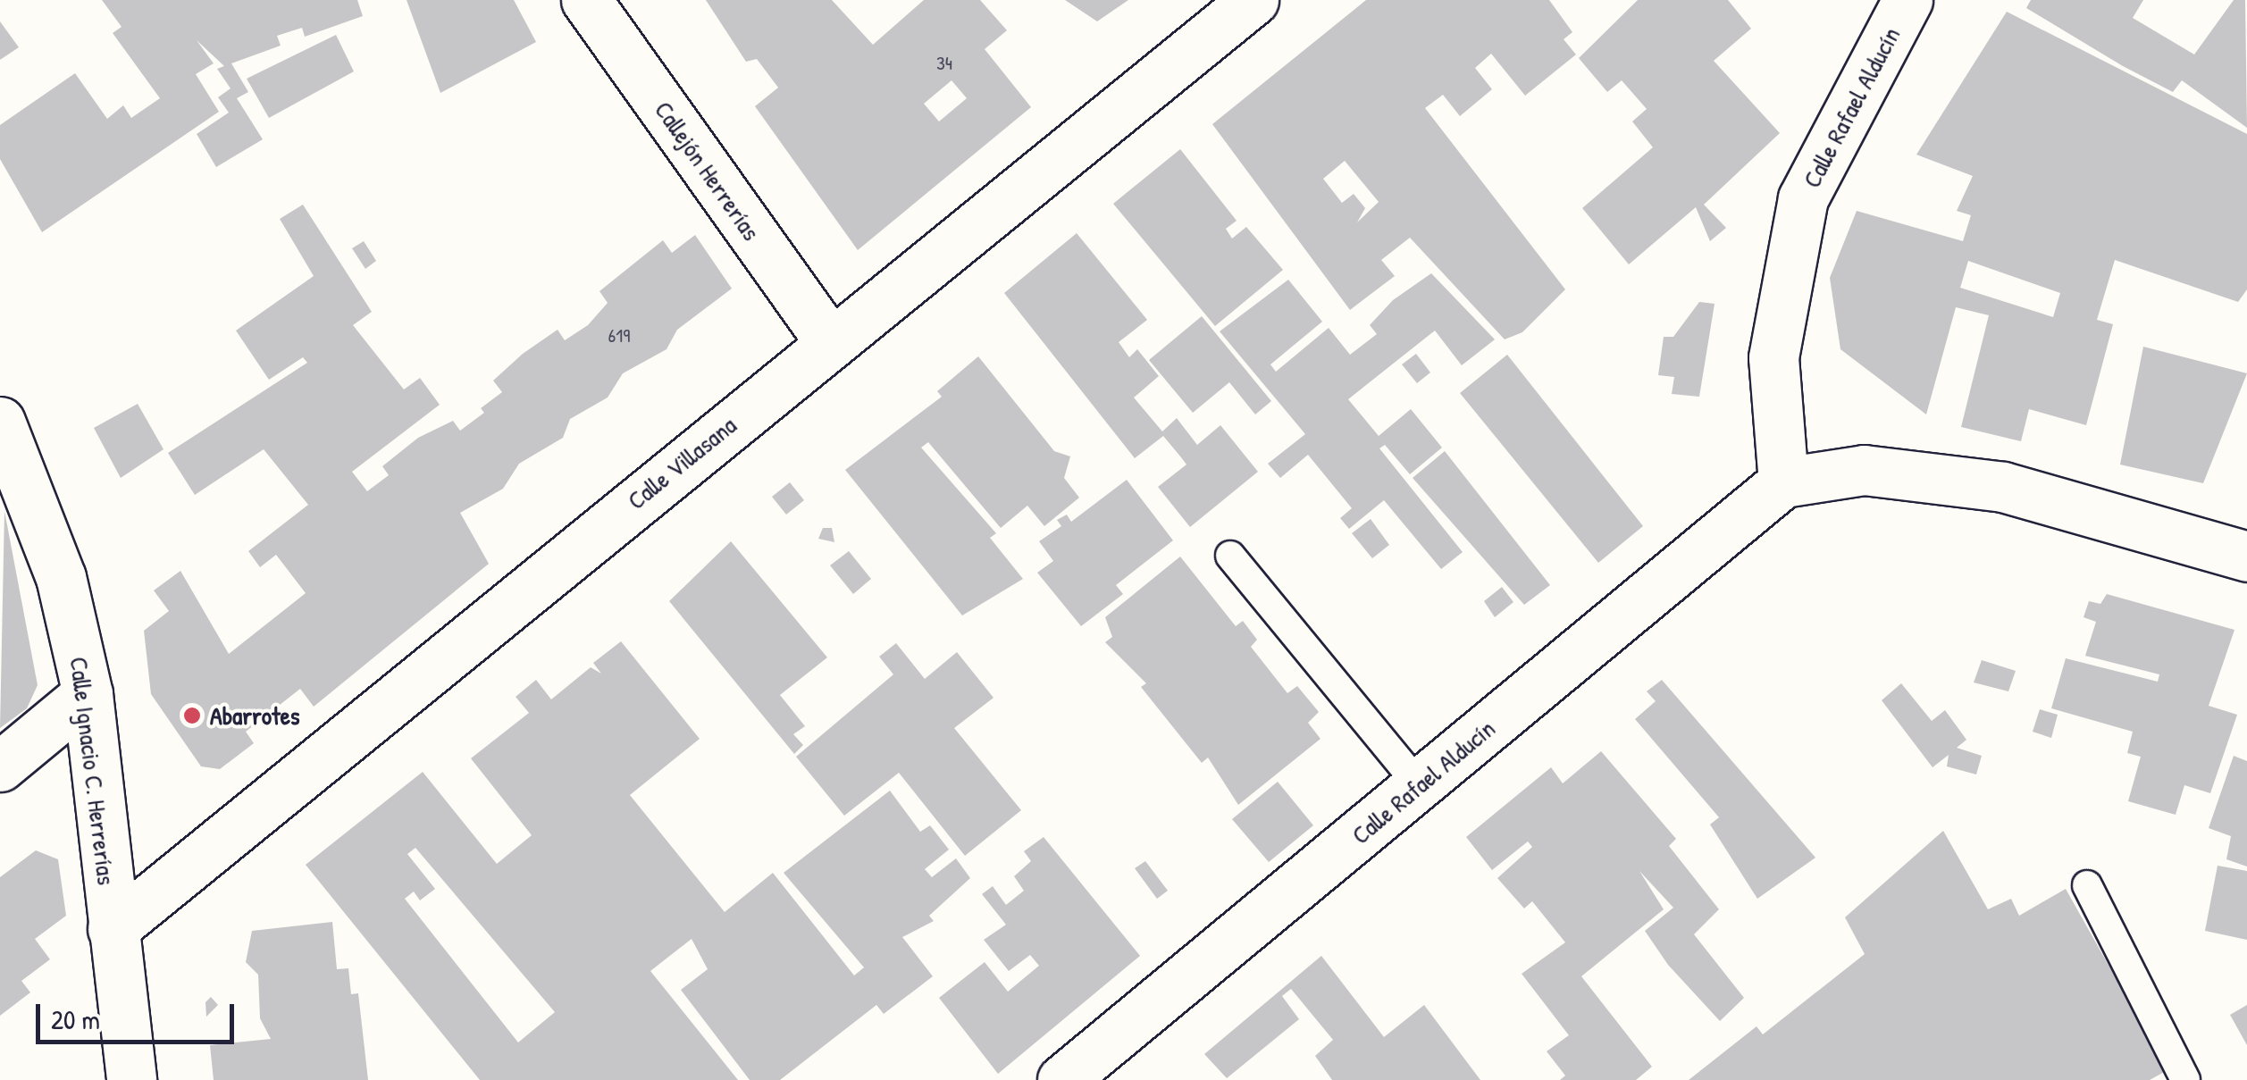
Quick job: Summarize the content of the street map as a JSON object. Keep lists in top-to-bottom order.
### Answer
{
  "streets": {
    "street": [
      "Calle Rafael Alducín",
      "Callejón Herrerías",
      "Calle Villasana",
      "Calle Ignacio C. Herrerías"
    ]
  },
  "crossings": [
    ["Callejón Herrerías", "Calle Villasana"],
    ["Calle Villasana", "Calle Ignacio C. Herrerías"]
  ],
  "places": ["Abarrotes"],
  "house_numbers": ["34", "619"],
  "scale_bar": "20 m"
}
